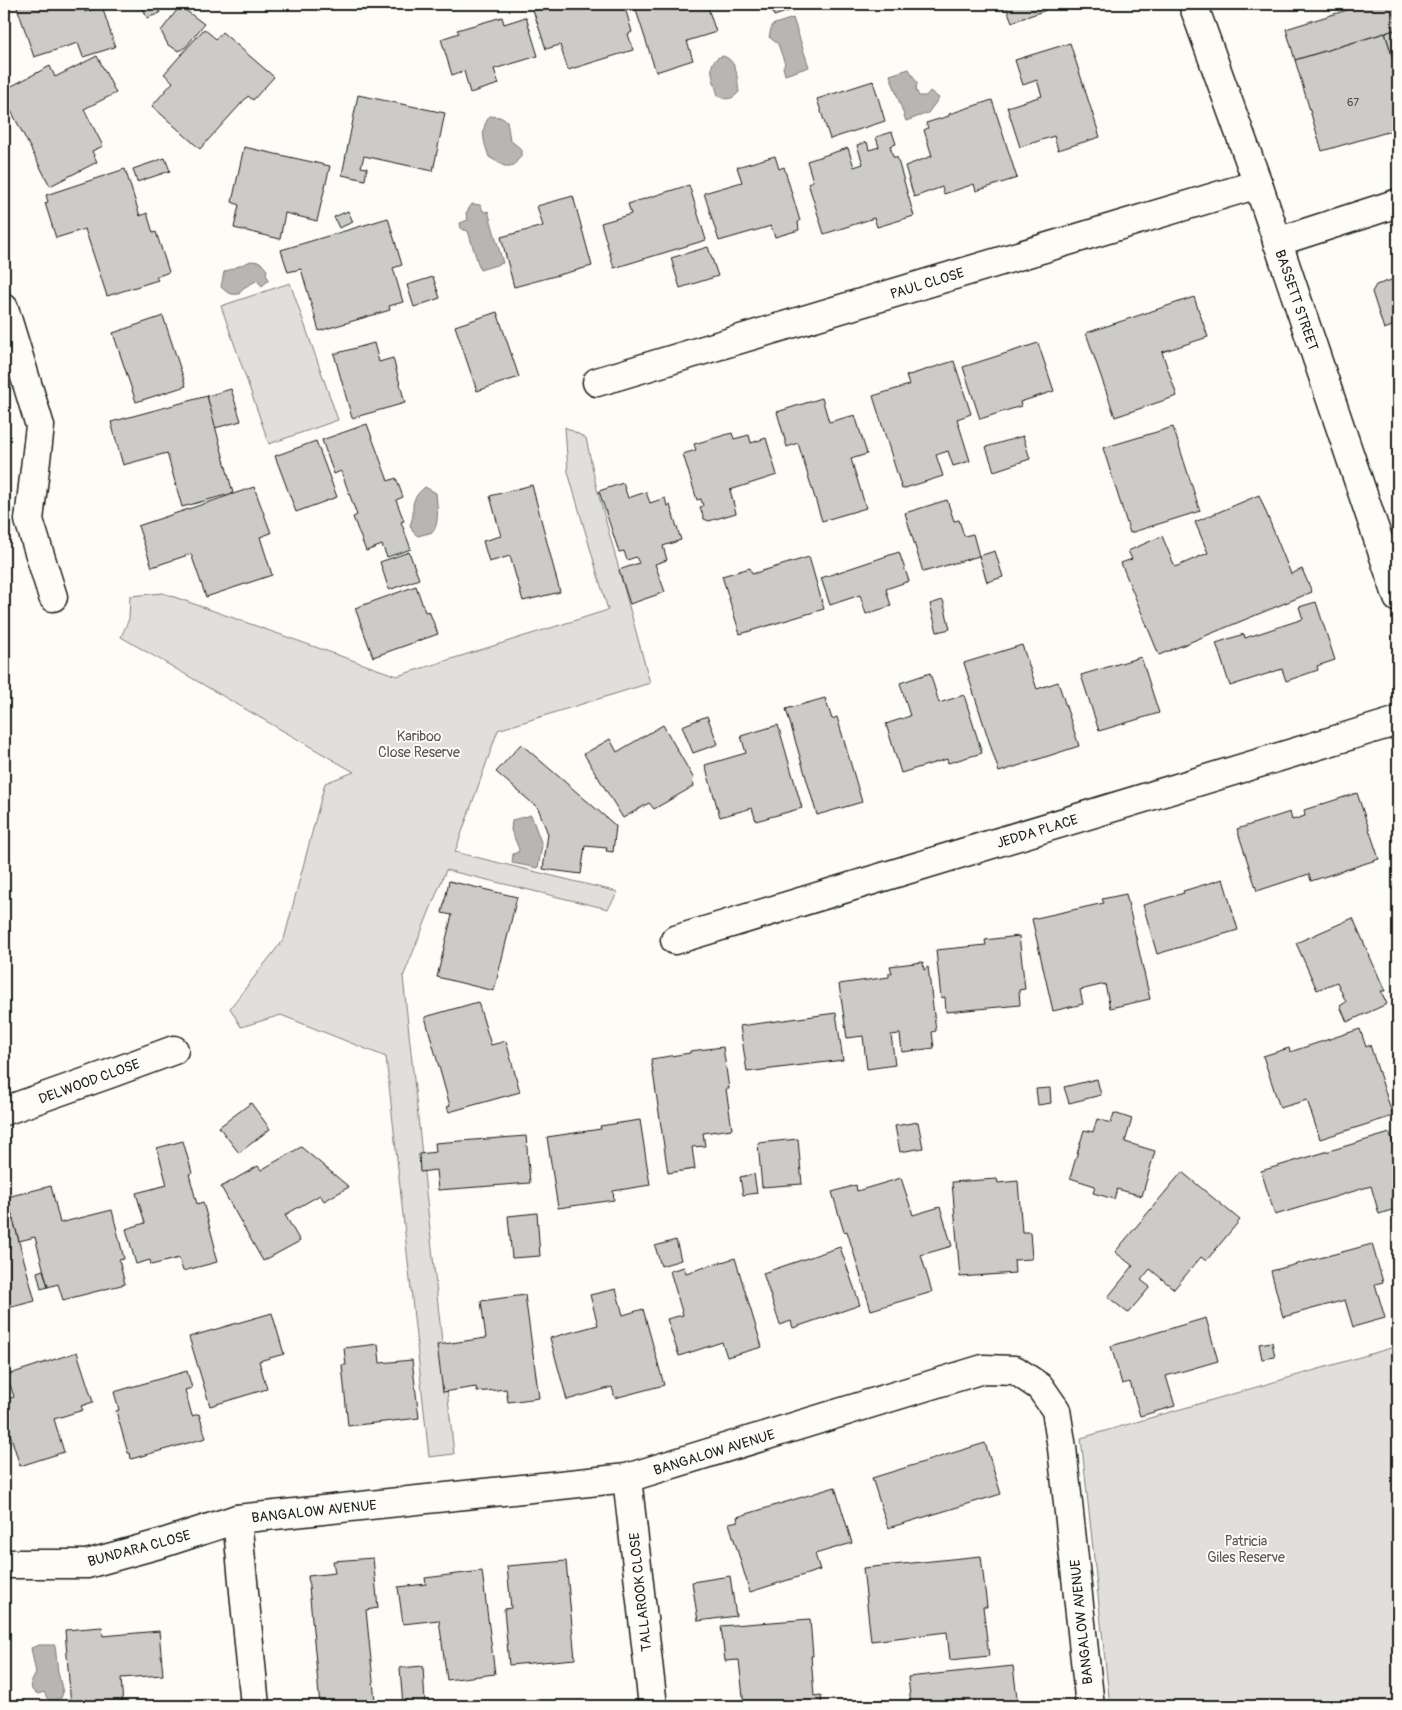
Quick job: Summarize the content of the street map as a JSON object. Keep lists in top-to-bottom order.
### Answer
{
  "streets": {
    "street": [
      "PAUL CLOSE",
      "BASSETT STREET",
      "JEDDA PLACE",
      "DELWOOD CLOSE",
      "BANGALOW AVENUE",
      "BUNDARA CLOSE",
      "TALLAROOK CLOSE"
    ]
  },
  "crossings": [
    ["PAUL CLOSE", "BASSETT STREET"],
    ["BANGALOW AVENUE", "BUNDARA CLOSE"],
    ["BANGALOW AVENUE", "TALLAROOK CLOSE"]
  ],
  "parks": ["Kariboo Close Reserve", "Patricia Giles Reserve"],
  "house_numbers": ["67"]
}
